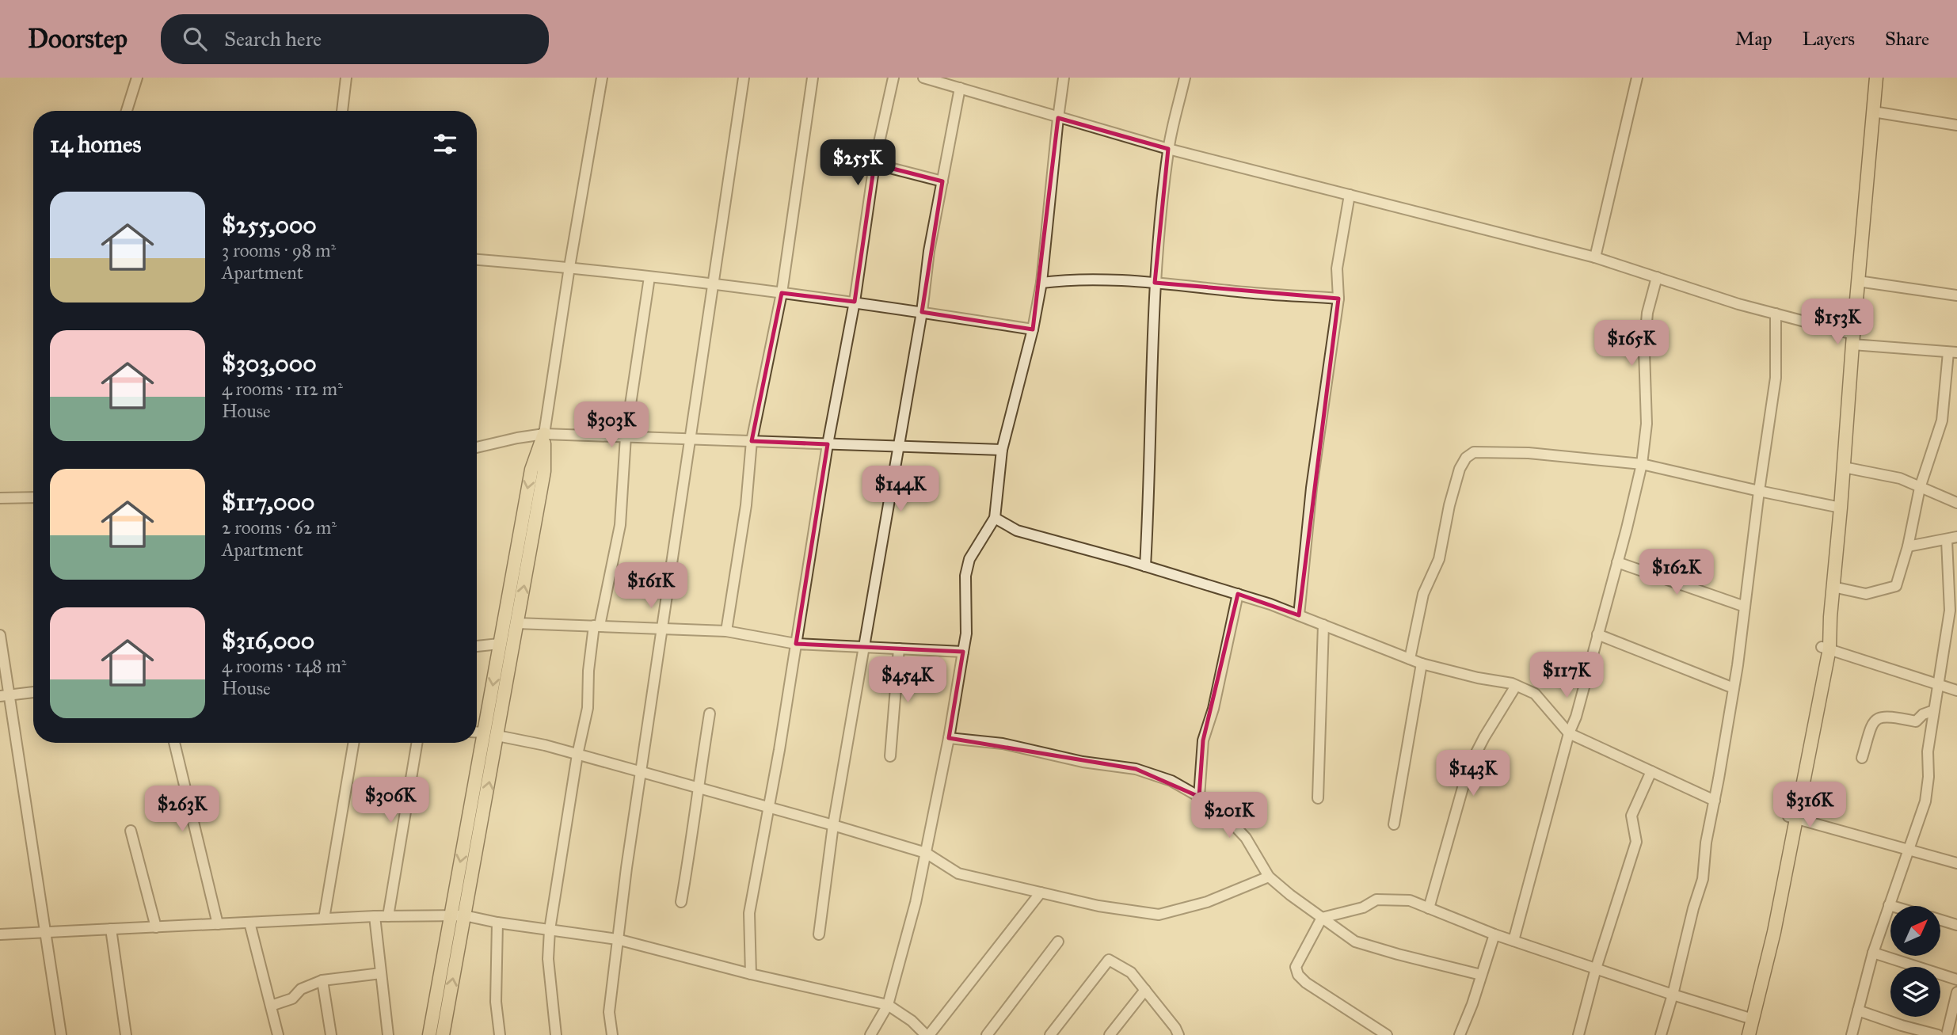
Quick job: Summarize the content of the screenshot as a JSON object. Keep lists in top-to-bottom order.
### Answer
{
  "north": "top right",
  "page": {
    "header": "Doorstep",
    "search": "Search here",
    "nav": ["Map", "Layers", "Share"],
    "heading": "14 homes",
    "price": [
      "$255K",
      "$153K",
      "$165K",
      "$303K",
      "$144K",
      "$162K",
      "$161K",
      "$117K",
      "$454K",
      "$143K",
      "$306K",
      "$316K",
      "$263K",
      "$201K"
    ],
    "list": [
      {
        "name": "$255,000",
        "note": "3 rooms · 98 m² · Apartment"
      },
      {
        "name": "$303,000",
        "note": "4 rooms · 112 m² · House"
      },
      {
        "name": "$117,000",
        "note": "2 rooms · 62 m² · Apartment"
      },
      {
        "name": "$316,000",
        "note": "4 rooms · 148 m² · House"
      }
    ]
  }
}
